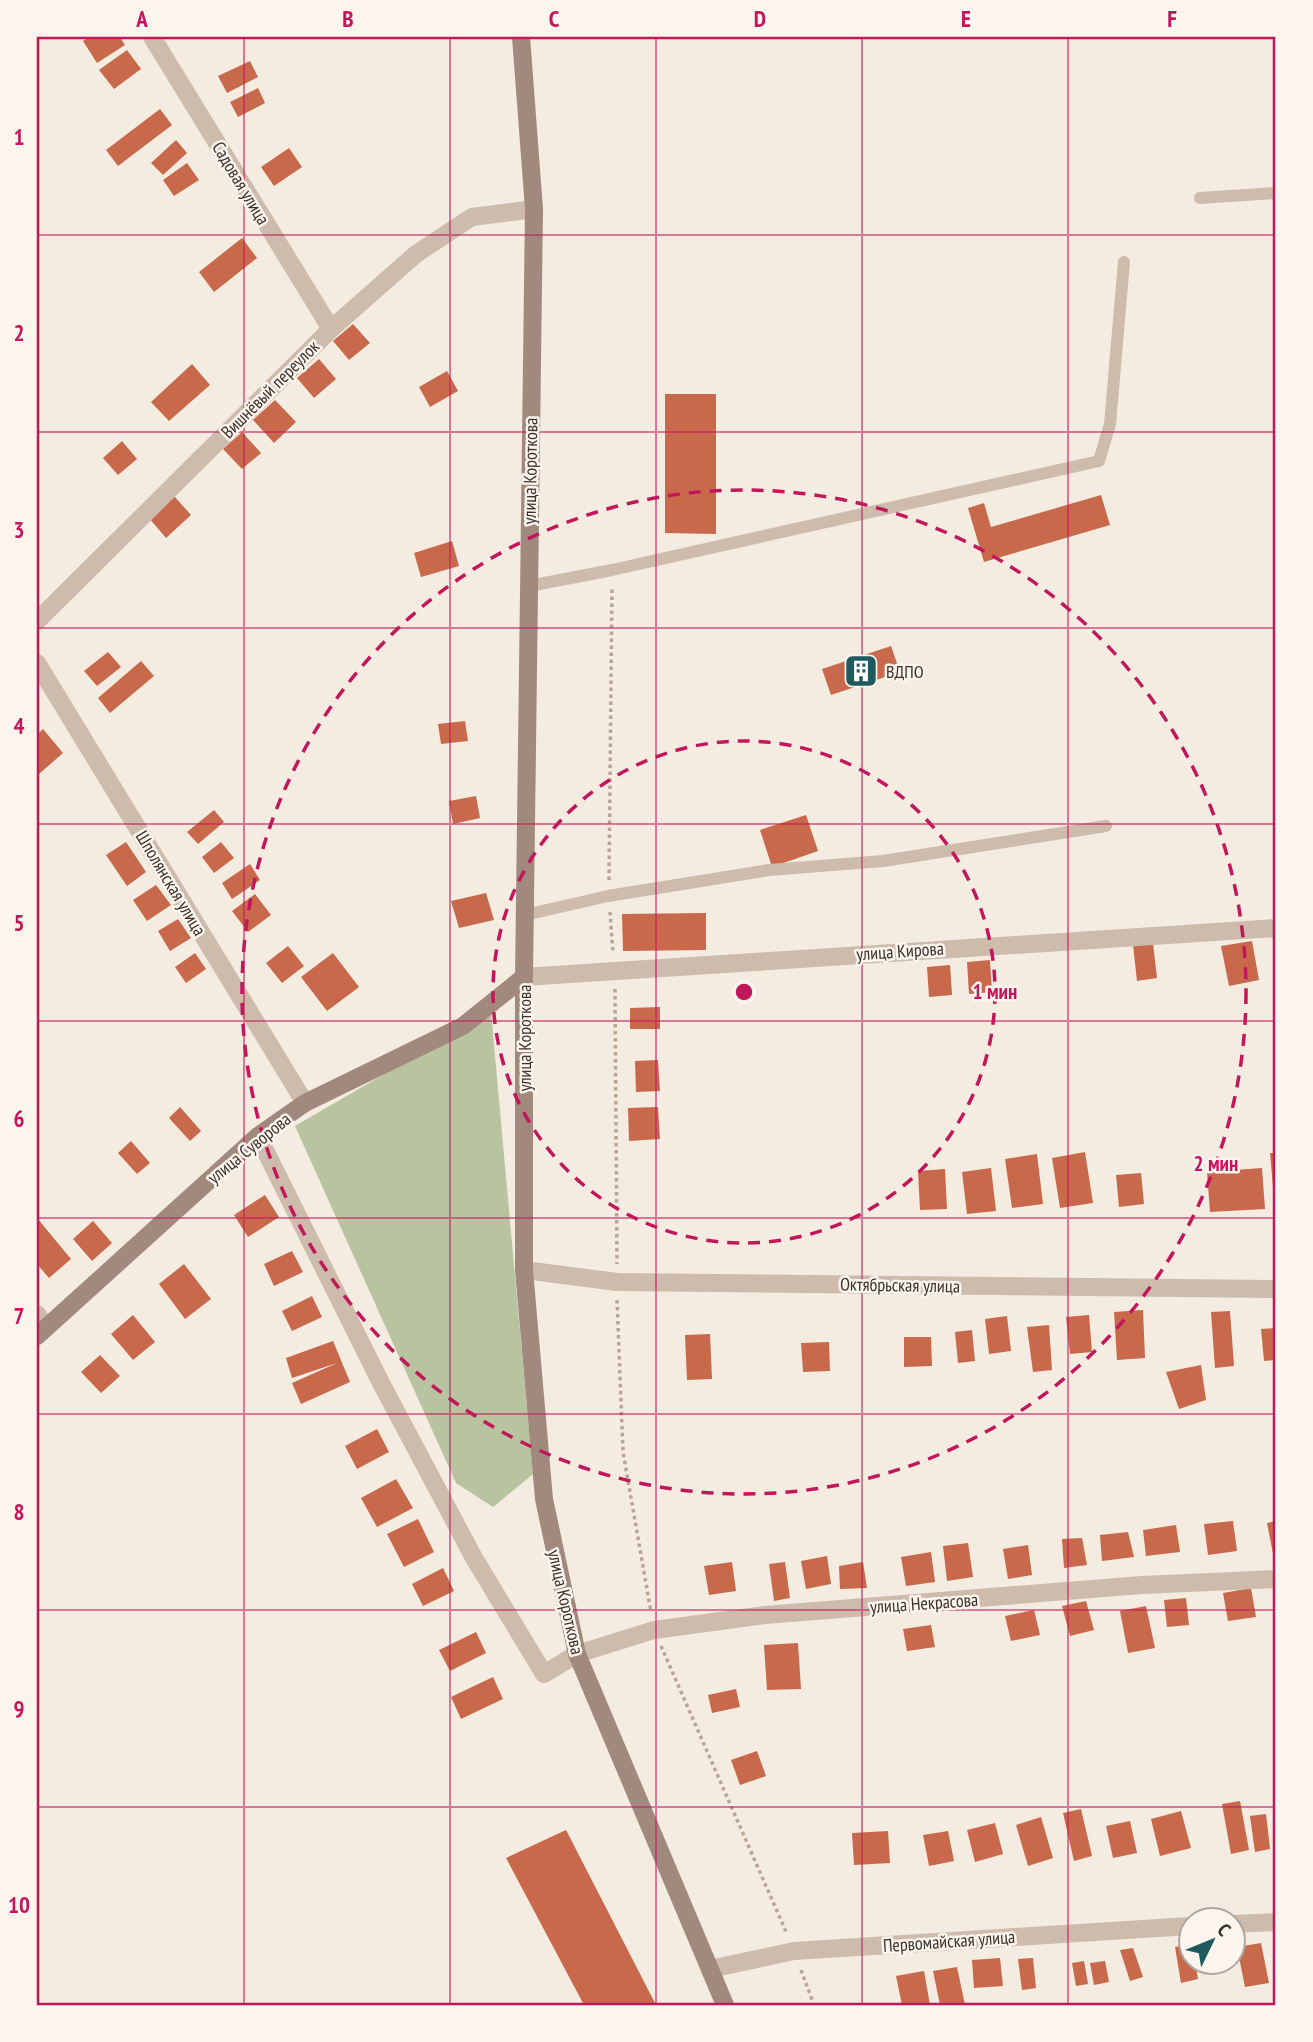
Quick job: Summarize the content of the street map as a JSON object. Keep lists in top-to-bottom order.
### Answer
{
  "streets": {
    "street": [
      "Садовая улица",
      "Вишнёвый переулок",
      "улица Короткова",
      "Шполянская улица",
      "улица Кирова",
      "улица Суворова",
      "Октябрьская улица",
      "улица Некрасова",
      "Первомайская улица"
    ]
  },
  "crossings": [
    ["Садовая улица", "Вишнёвый переулок"],
    ["Вишнёвый переулок", "улица Короткова"],
    ["улица Короткова", "улица Кирова"],
    ["улица Короткова", "улица Суворова"],
    ["улица Короткова", "Октябрьская улица"],
    ["улица Короткова", "улица Некрасова"],
    ["улица Короткова", "Первомайская улица"],
    ["Шполянская улица", "улица Суворова"],
    ["улица Кирова", "улица Суворова"],
    ["улица Суворова", "улица Некрасова"]
  ],
  "places": {
    "building": ["ВДПО"]
  },
  "north": "top right",
  "grid": {
    "columns": [
      "A",
      "B",
      "C",
      "D",
      "E",
      "F"
    ],
    "rows": [
      "1",
      "2",
      "3",
      "4",
      "5",
      "6",
      "7",
      "8",
      "9",
      "10"
    ]
  },
  "rings": ["1 мин", "2 мин"]
}
